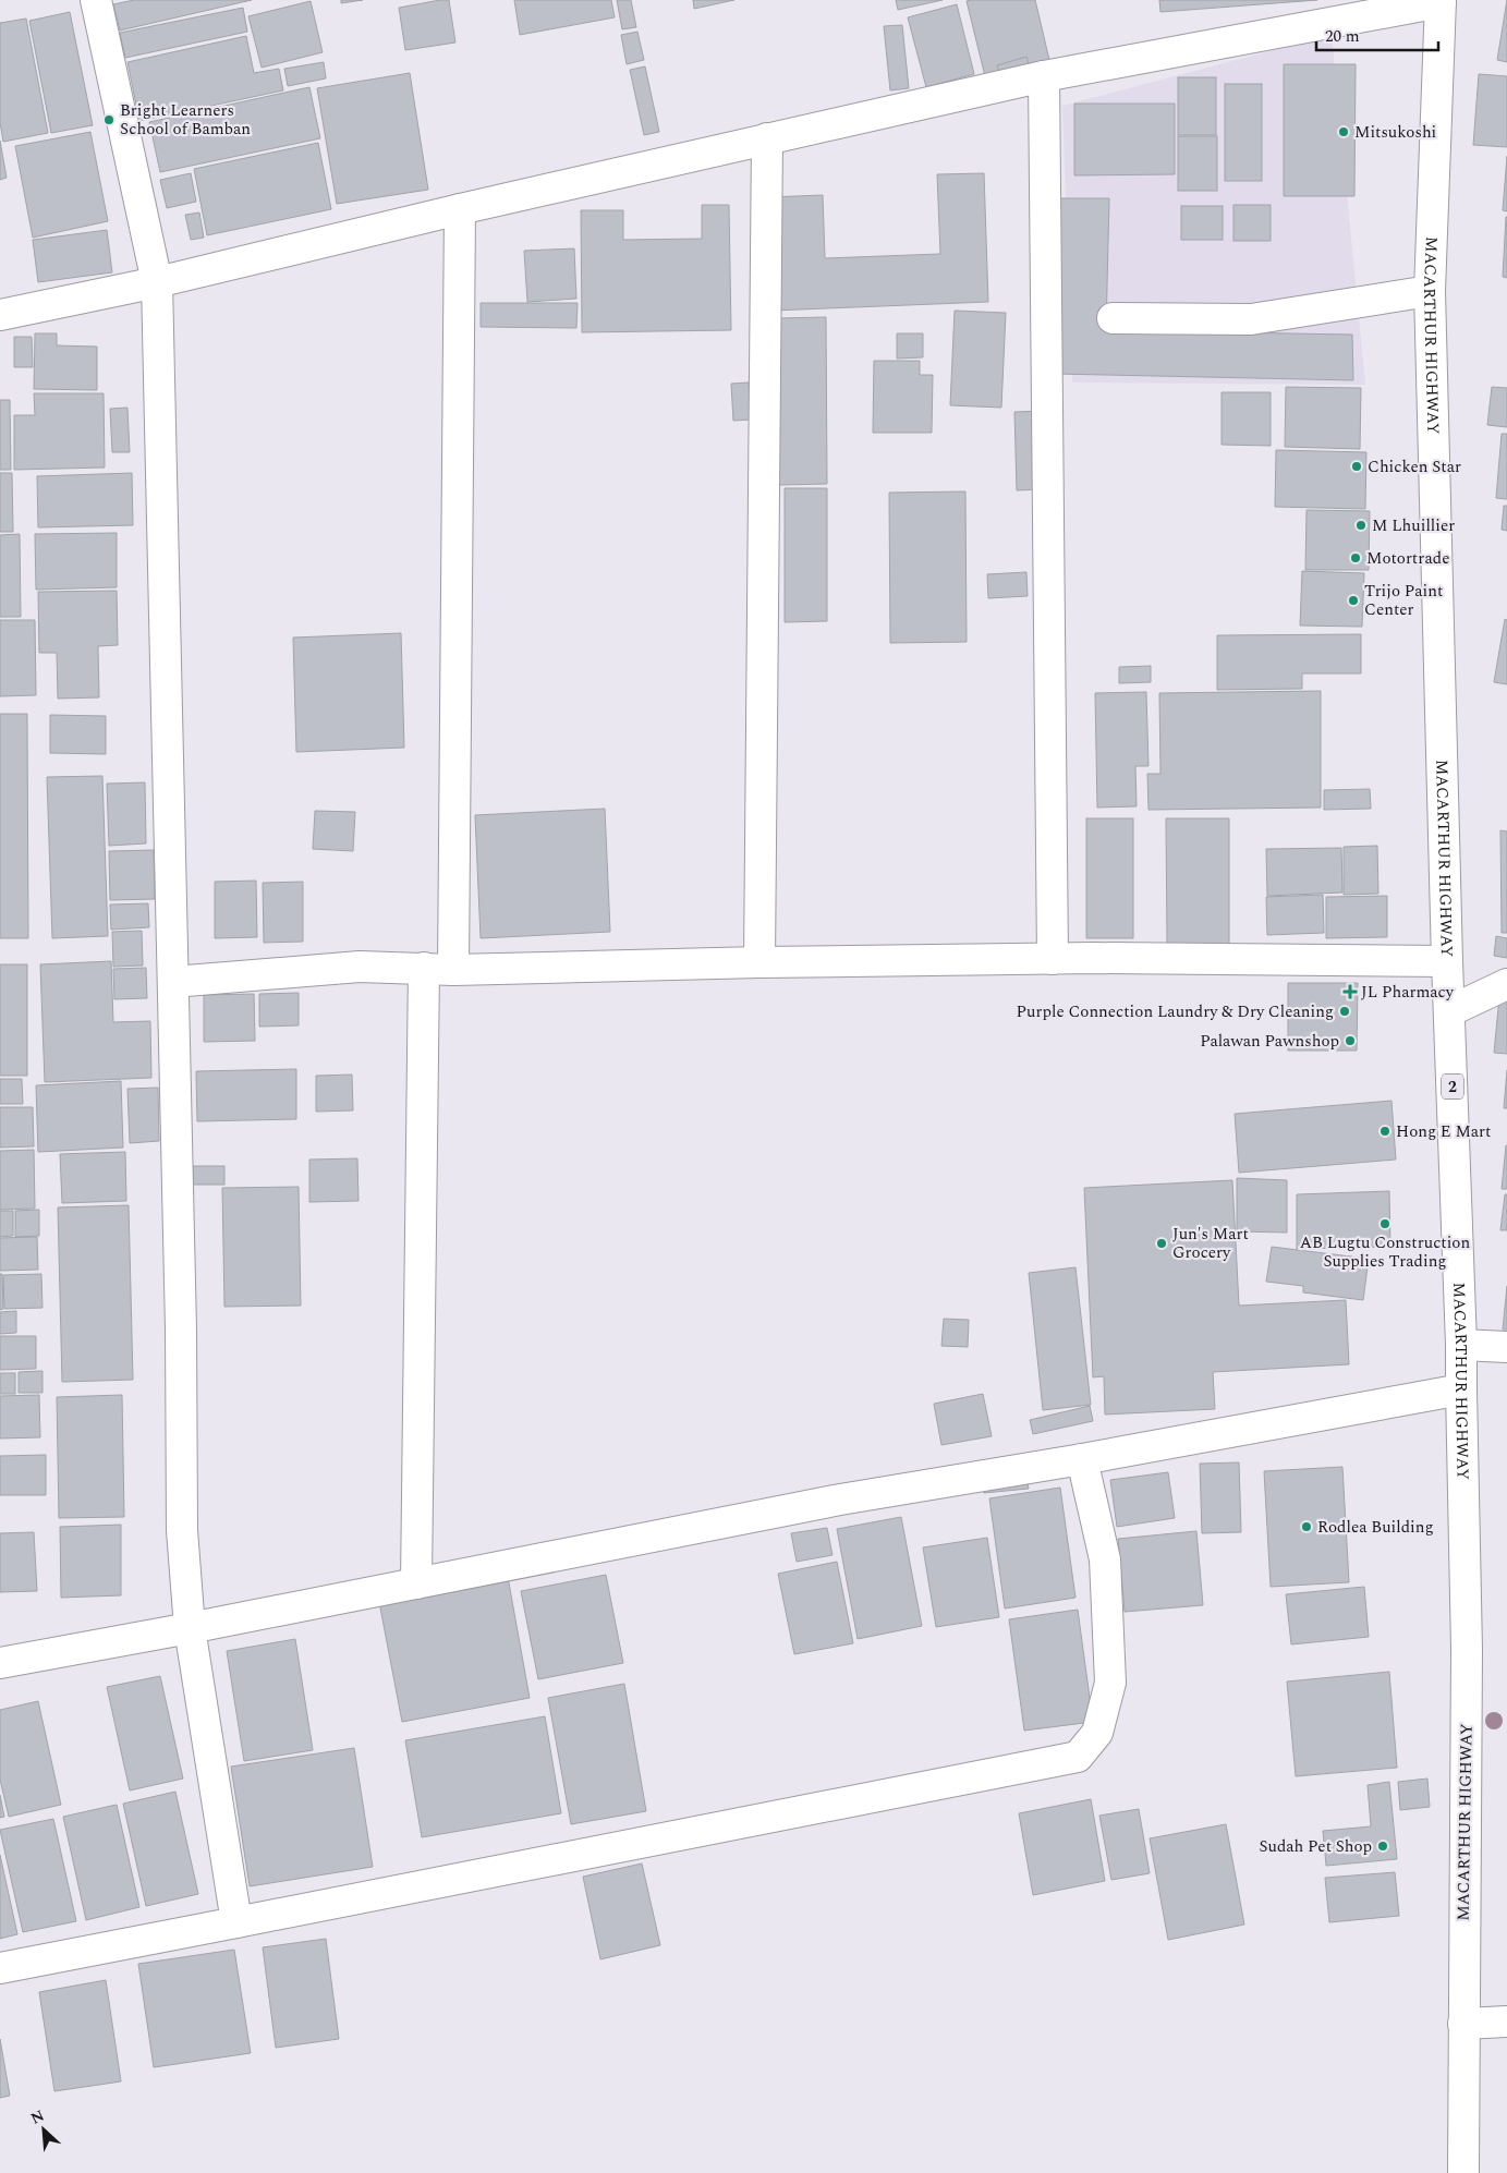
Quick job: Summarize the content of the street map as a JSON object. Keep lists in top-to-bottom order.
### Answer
{
  "streets": {
    "main road": ["MACARTHUR HIGHWAY", "2"]
  },
  "places": {
    "other": [
      "Bright Learners School of Bamban",
      "Mitsukoshi",
      "Chicken Star",
      "M Lhuillier",
      "Motortrade",
      "Trijo Paint Center",
      "Purple Connection Laundry & Dry Cleaning",
      "Palawan Pawnshop",
      "Hong E Mart",
      "AB Lugtu Construction Supplies Trading",
      "Jun's Mart Grocery",
      "Rodlea Building",
      "Sudah Pet Shop"
    ],
    "health": ["JL Pharmacy"]
  },
  "scale_bar": "20 m",
  "north": "top left"
}
